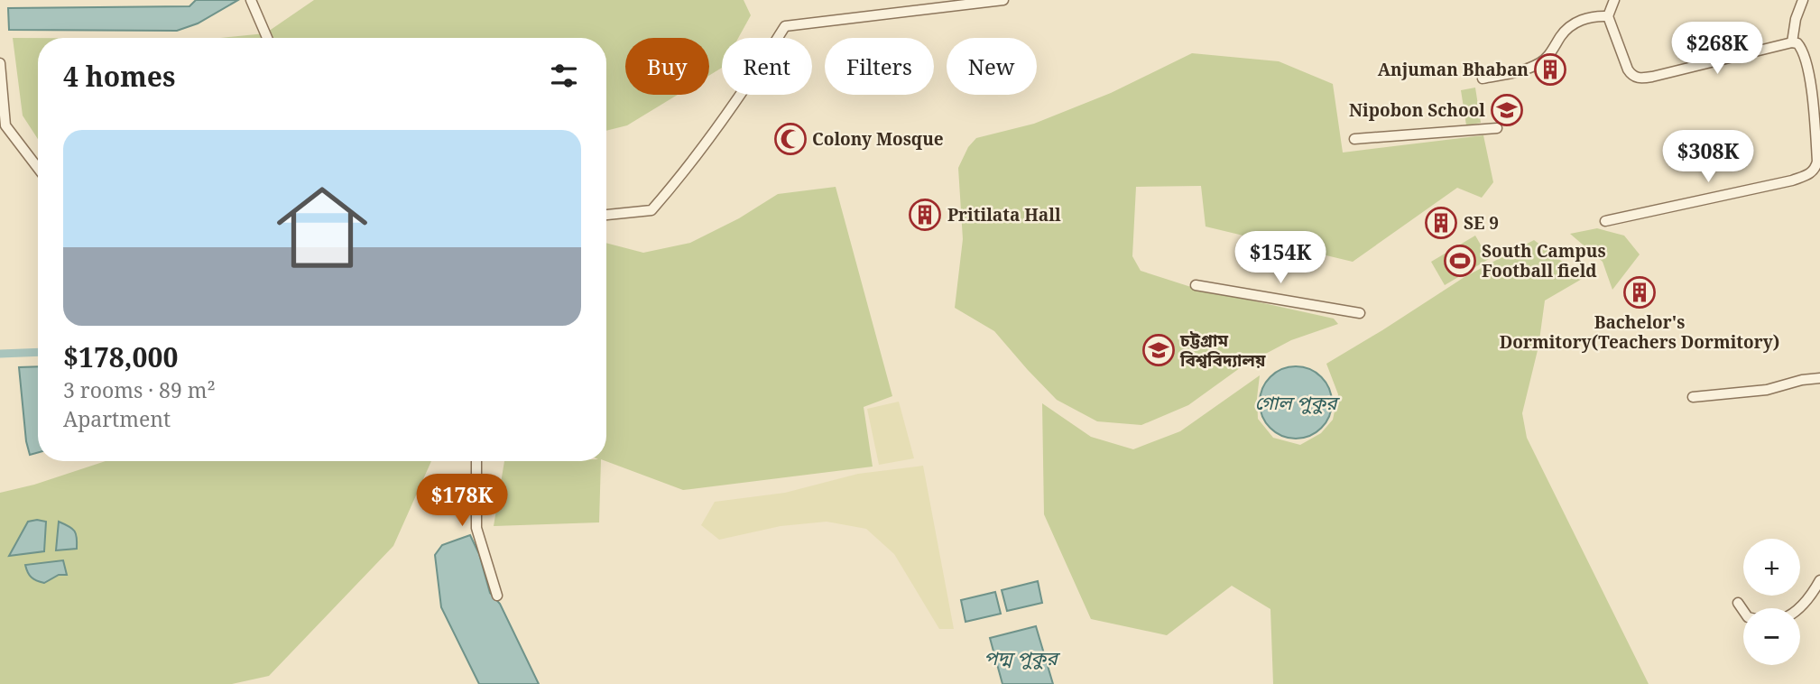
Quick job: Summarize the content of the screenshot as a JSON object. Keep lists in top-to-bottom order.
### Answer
{
  "water": ["গোল পুকুর", "পদ্ম পুকুর"],
  "places": {
    "building": [
      "Anjuman Bhaban",
      "Pritilata Hall",
      "SE 9",
      "Bachelor's Dormitory(Teachers Dormitory)"
    ],
    "school or university": ["Nipobon School", "চট্টগ্রাম বিশ্ববিদ্যালয়"],
    "mosque": ["Colony Mosque"],
    "sports": ["South Campus Football field"]
  },
  "page": {
    "price": [
      "$268K",
      "$308K",
      "$154K",
      "$178K"
    ],
    "chip": [
      "Buy",
      "Rent",
      "Filters",
      "New"
    ],
    "heading": "4 homes",
    "list": [
      {
        "name": "$178,000",
        "note": "3 rooms · 89 m² · Apartment"
      }
    ],
    "map_buttons": ["+", "−"]
  }
}
